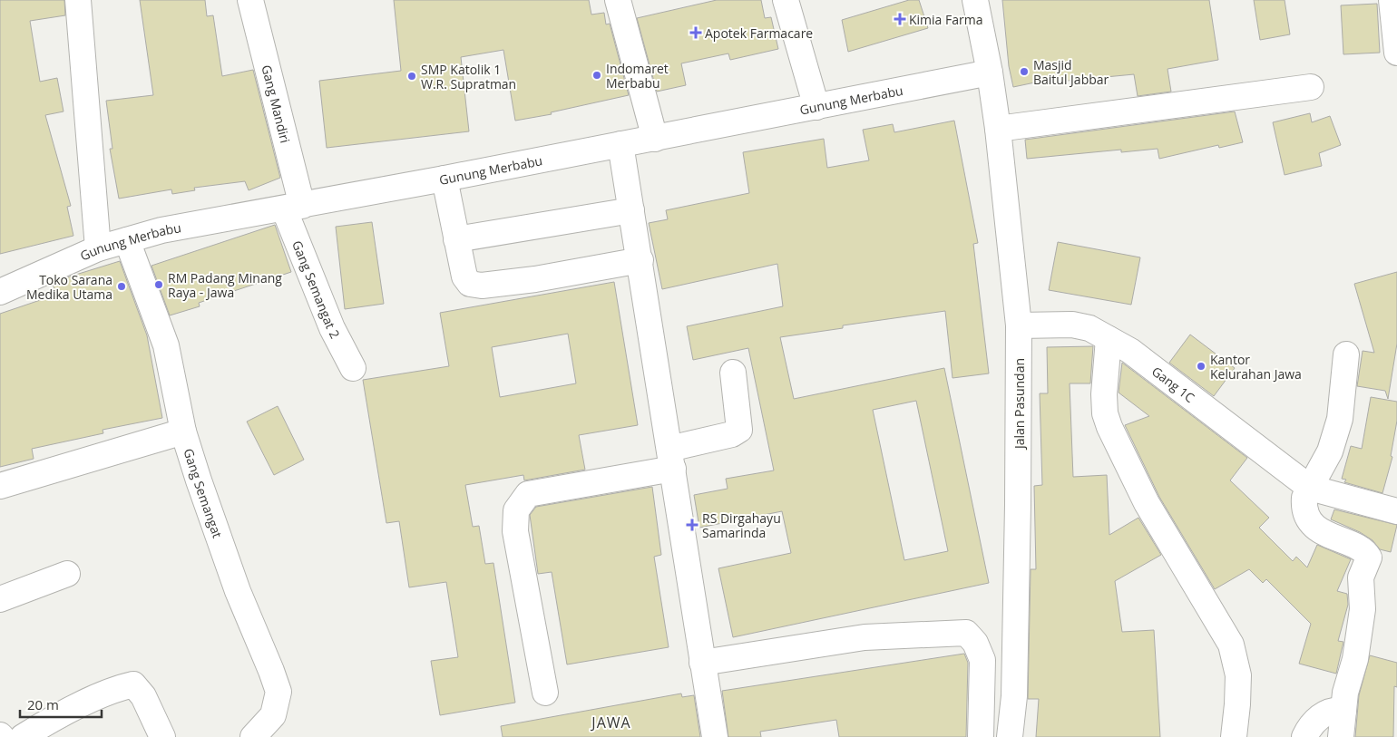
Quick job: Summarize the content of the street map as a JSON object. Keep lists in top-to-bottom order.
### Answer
{
  "streets": {
    "street": [
      "Gunung Merbabu",
      "Gang Mandiri",
      "Gang Semangat 2",
      "Gang 1C",
      "Jalan Pasundan",
      "Gang Semangat"
    ]
  },
  "crossings": [
    ["Gunung Merbabu", "Gang Mandiri"],
    ["Gunung Merbabu", "Gang Semangat 2"],
    ["Gunung Merbabu", "Jalan Pasundan"],
    ["Gunung Merbabu", "Gang Semangat"],
    ["Gang Mandiri", "Gang Semangat 2"],
    ["Gang 1C", "Jalan Pasundan"]
  ],
  "districts": ["JAWA"],
  "places": {
    "health": ["Kimia Farma", "Apotek Farmacare", "RS Dirgahayu Samarinda"],
    "other": [
      "Masjid Baitul Jabbar",
      "Indomaret Merbabu",
      "SMP Katolik 1 W.R. Supratman",
      "RM Padang Minang Raya - Jawa",
      "Toko Sarana Medika Utama",
      "Kantor Kelurahan Jawa"
    ]
  },
  "scale_bar": "20 m"
}
